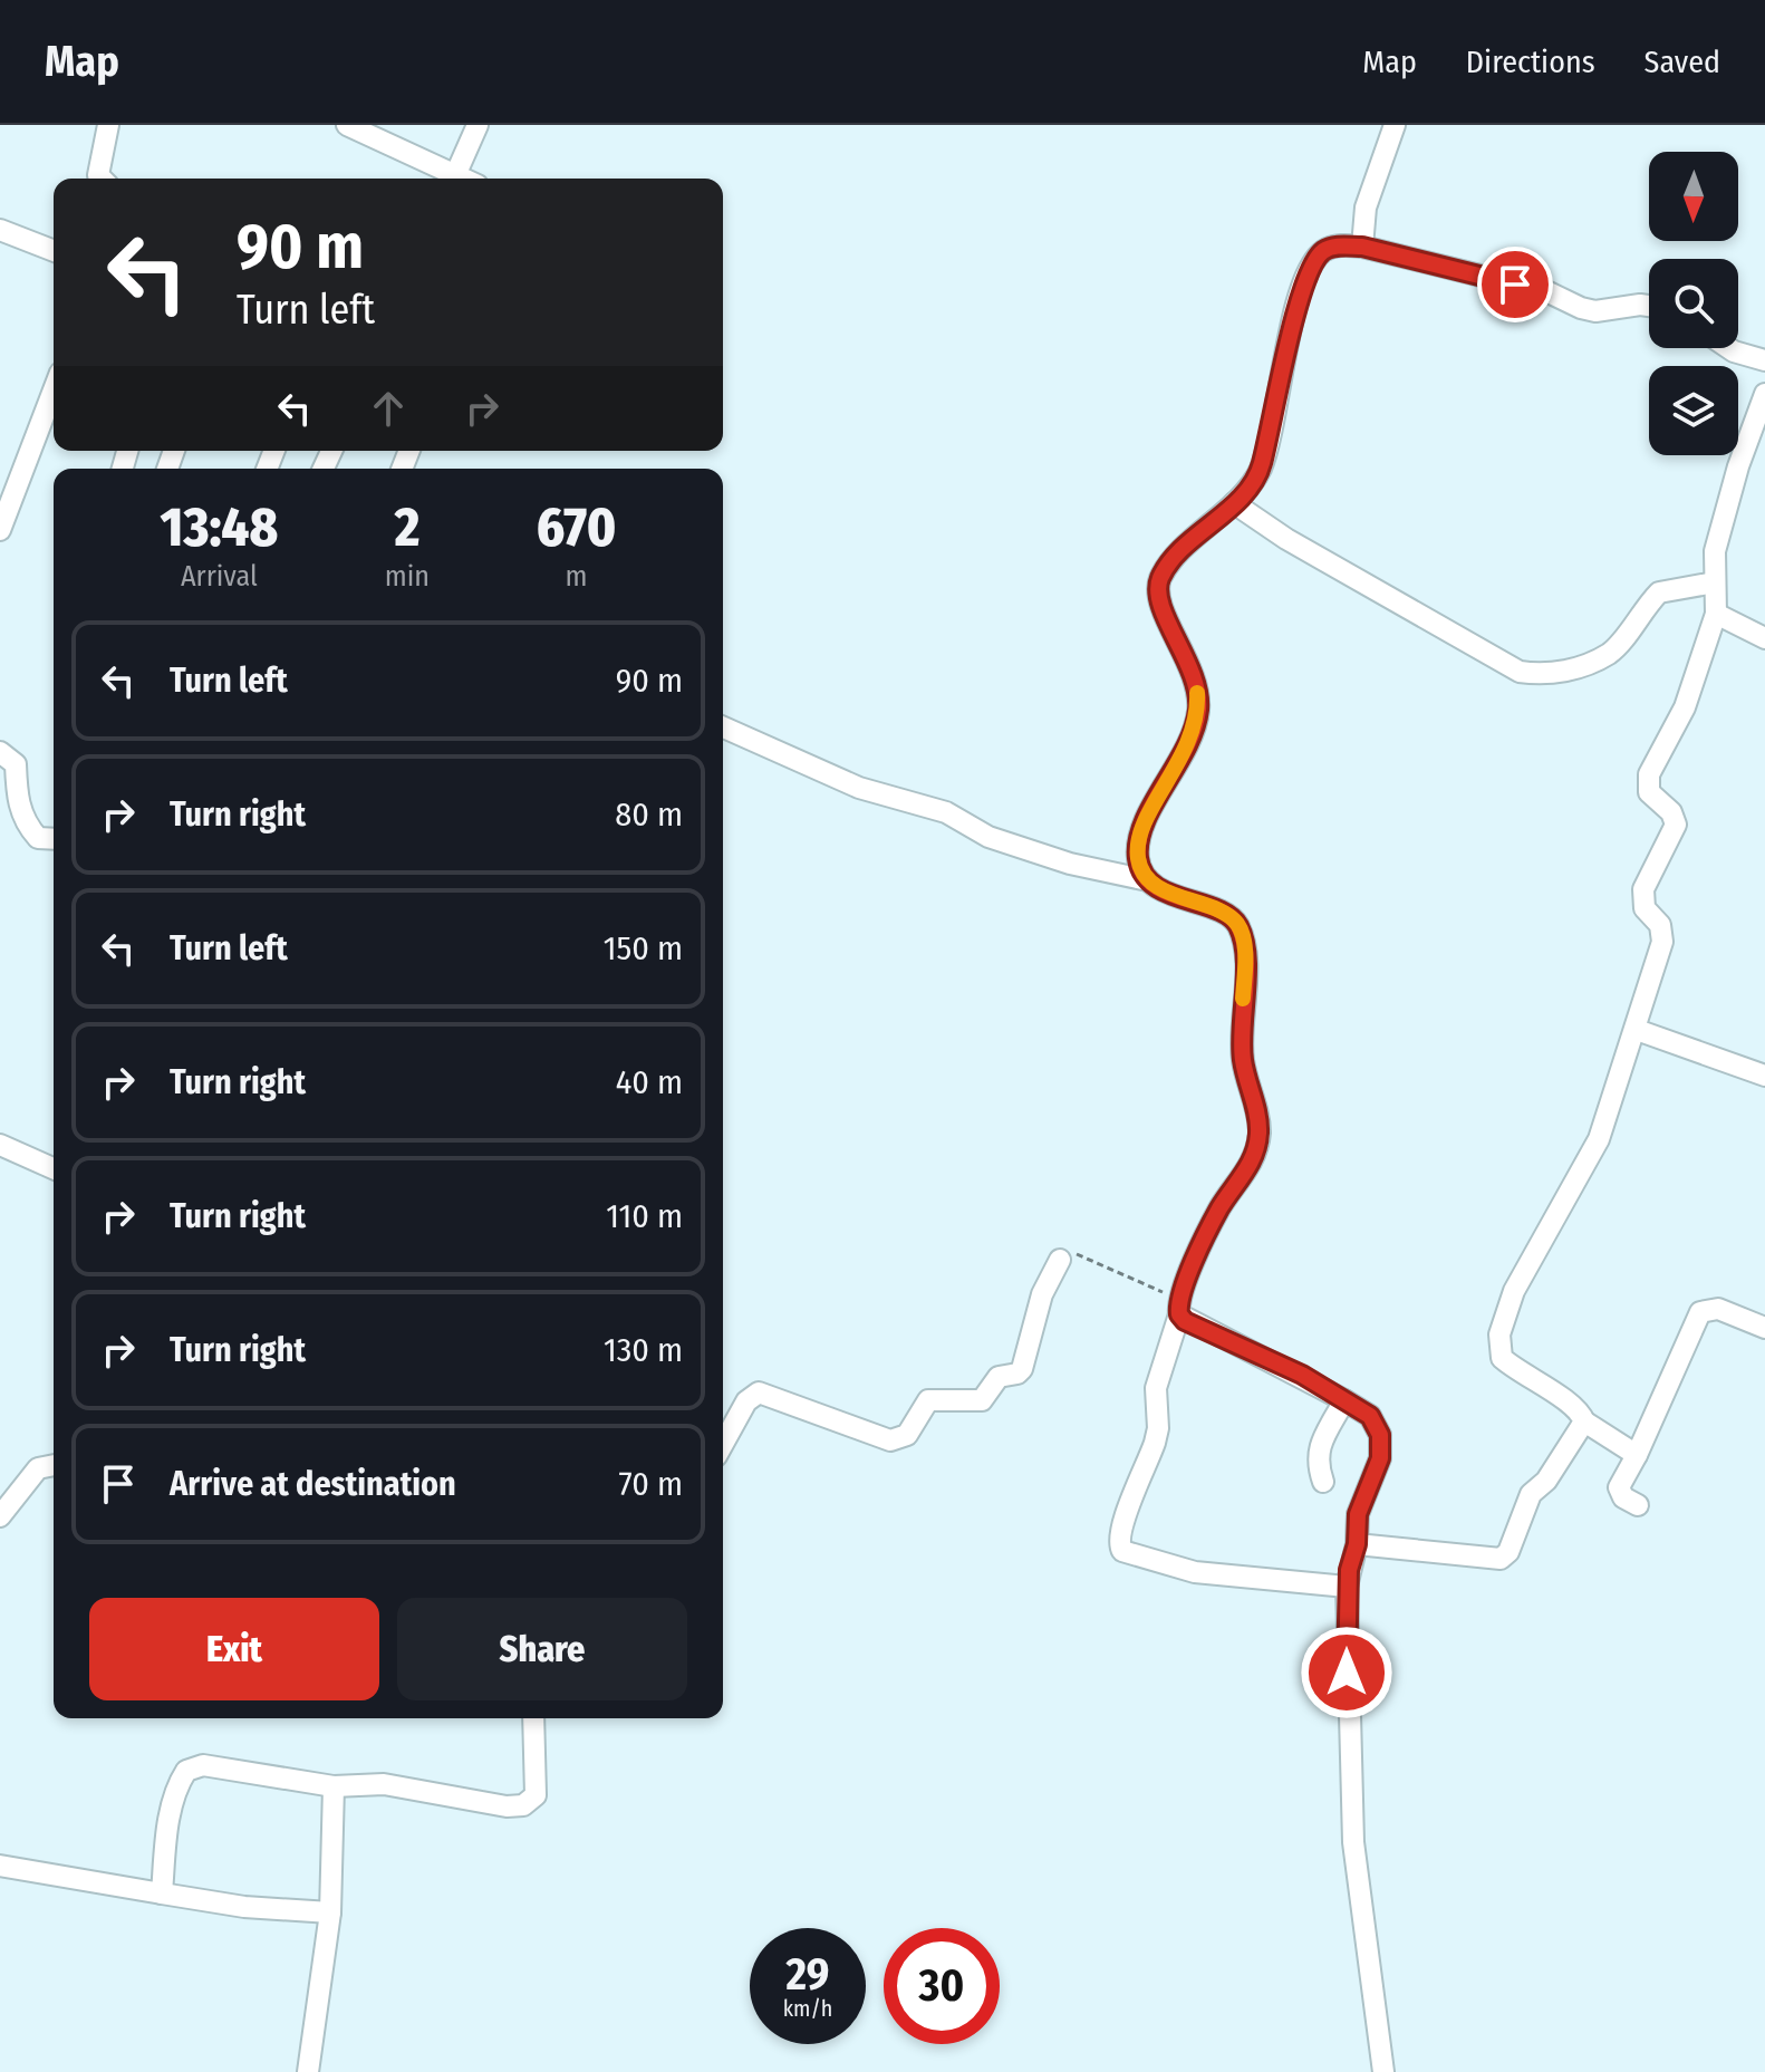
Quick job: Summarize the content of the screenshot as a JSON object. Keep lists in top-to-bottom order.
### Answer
{
  "north": "bottom",
  "page": {
    "header": "Map",
    "nav": ["Map", "Directions", "Saved"],
    "turn": ["90 m", "Turn left"],
    "eta": [
      "13:48",
      "Arrival",
      "2",
      "min",
      "670",
      "m"
    ],
    "list": [
      {
        "name": "Turn left",
        "value": "90 m"
      },
      {
        "name": "Turn right",
        "value": "80 m"
      },
      {
        "name": "Turn left",
        "value": "150 m"
      },
      {
        "name": "Turn right",
        "value": "40 m"
      },
      {
        "name": "Turn right",
        "value": "110 m"
      },
      {
        "name": "Turn right",
        "value": "130 m"
      },
      {
        "name": "Arrive at destination",
        "value": "70 m"
      }
    ],
    "buttons": ["Exit", "Share"],
    "speed": "29 km/h",
    "limit": "30"
  }
}
